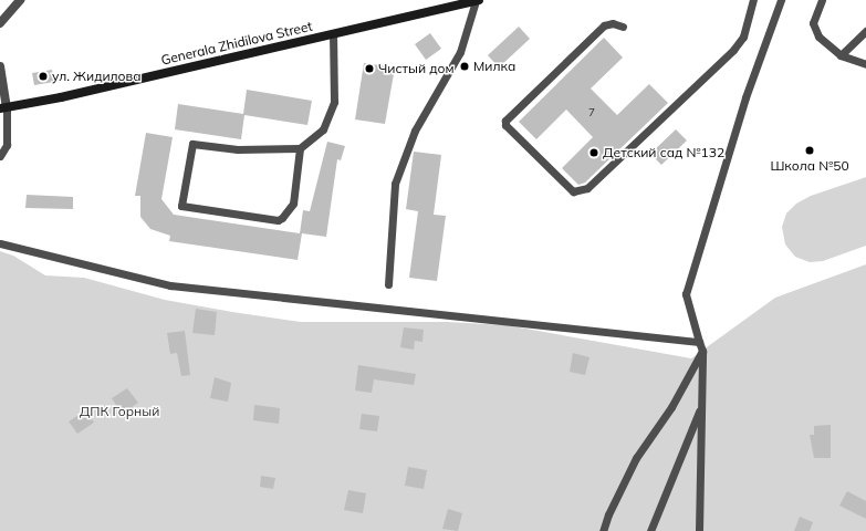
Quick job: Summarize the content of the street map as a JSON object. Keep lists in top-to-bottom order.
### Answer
{
  "streets": {
    "main road": ["Generala Zhidilova Street"]
  },
  "parks": ["ДПК Горный"],
  "places": [
    "Милка",
    "Чистый дом",
    "ул. Жидилова",
    "Школа №50",
    "Детский сад №132"
  ],
  "house_numbers": ["7"]
}
